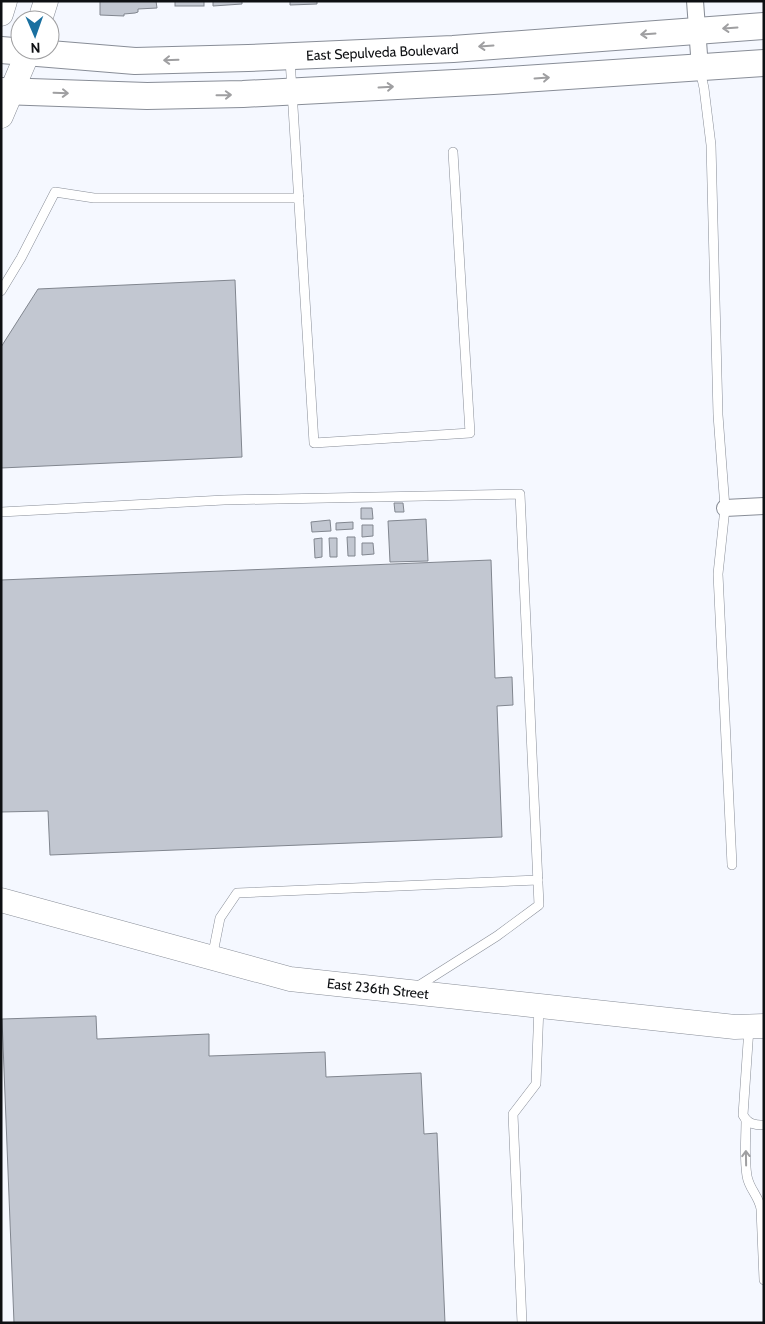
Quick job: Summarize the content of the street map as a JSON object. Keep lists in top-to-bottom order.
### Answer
{
  "streets": {
    "main road": ["East Sepulveda Boulevard"],
    "street": ["East 236th Street"]
  },
  "north": "bottom"
}
